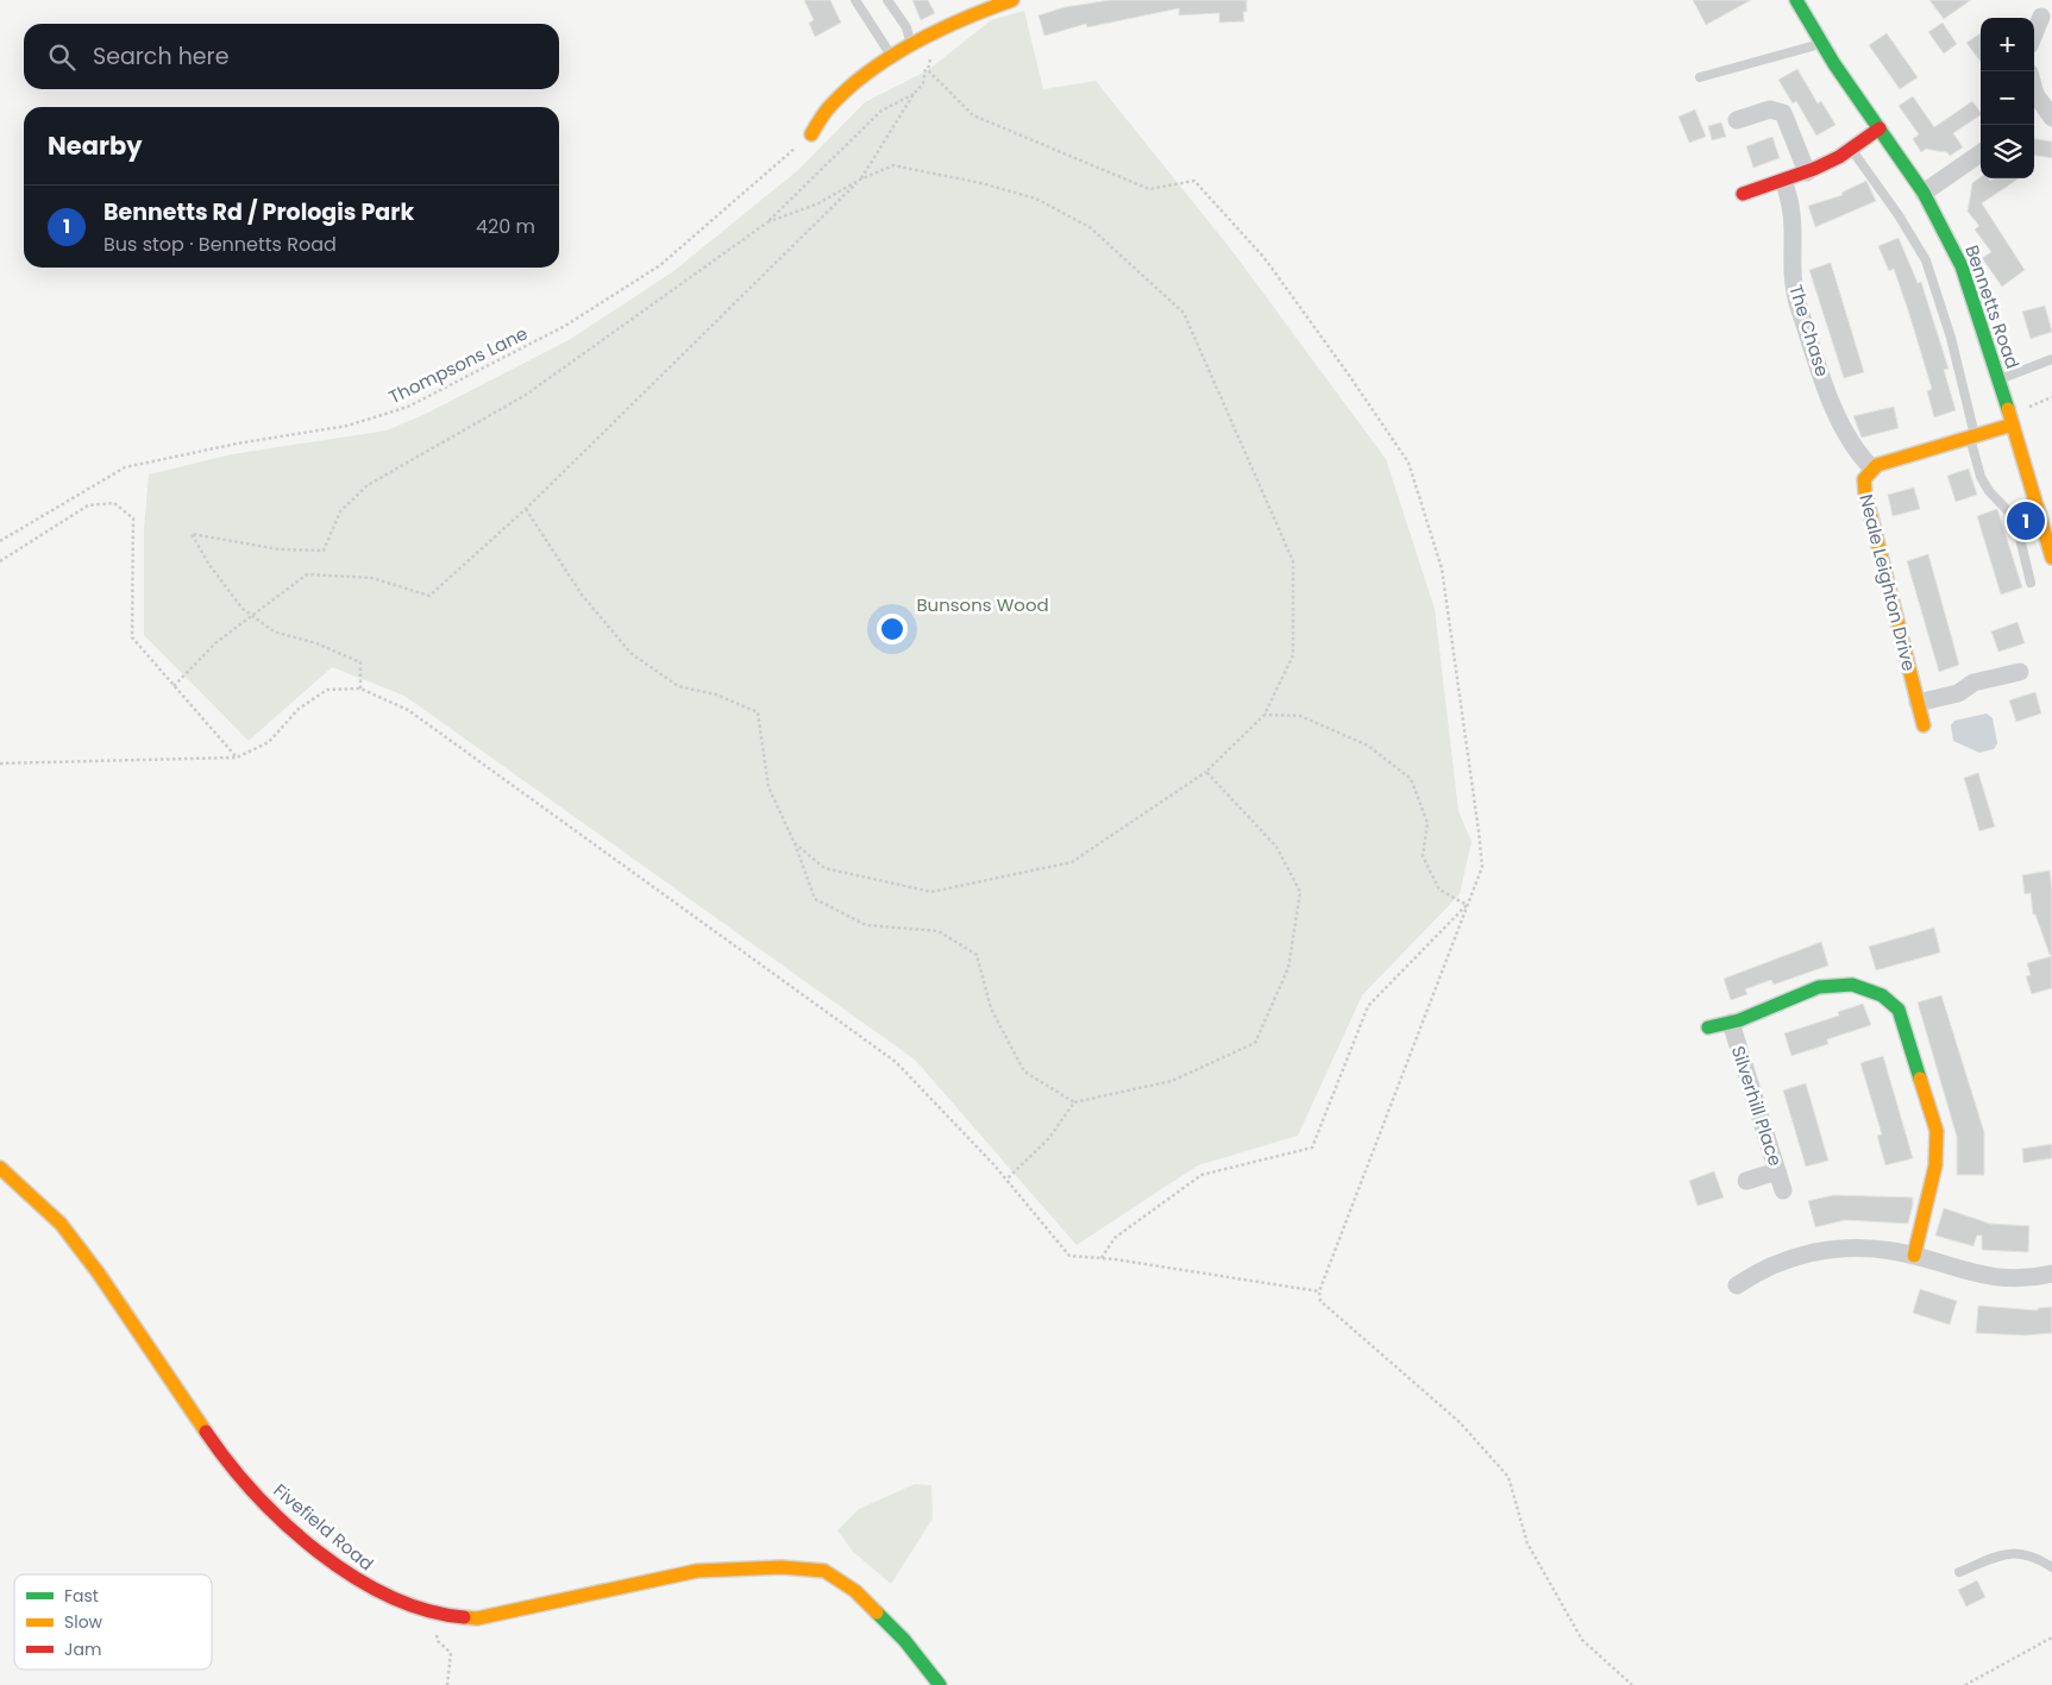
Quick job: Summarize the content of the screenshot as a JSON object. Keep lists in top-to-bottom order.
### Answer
{
  "streets": {
    "street": [
      "Bennetts Road",
      "The Chase",
      "Neale Leighton Drive",
      "Silverhill Place",
      "Fivefield Road"
    ],
    "path": ["Thompsons Lane"]
  },
  "crossings": [
    ["Bennetts Road", "Neale Leighton Drive"],
    ["The Chase", "Neale Leighton Drive"]
  ],
  "parks": ["Bunsons Wood"],
  "legend": ["Fast", "Slow", "Jam"],
  "page": {
    "map_buttons": ["+", "−"],
    "search": "Search here",
    "heading": "Nearby",
    "list": [
      {
        "mark": "1",
        "name": "Bennetts Rd / Prologis Park",
        "note": "Bus stop · Bennetts Road",
        "value": "420 m"
      }
    ],
    "pins": "1"
  }
}
